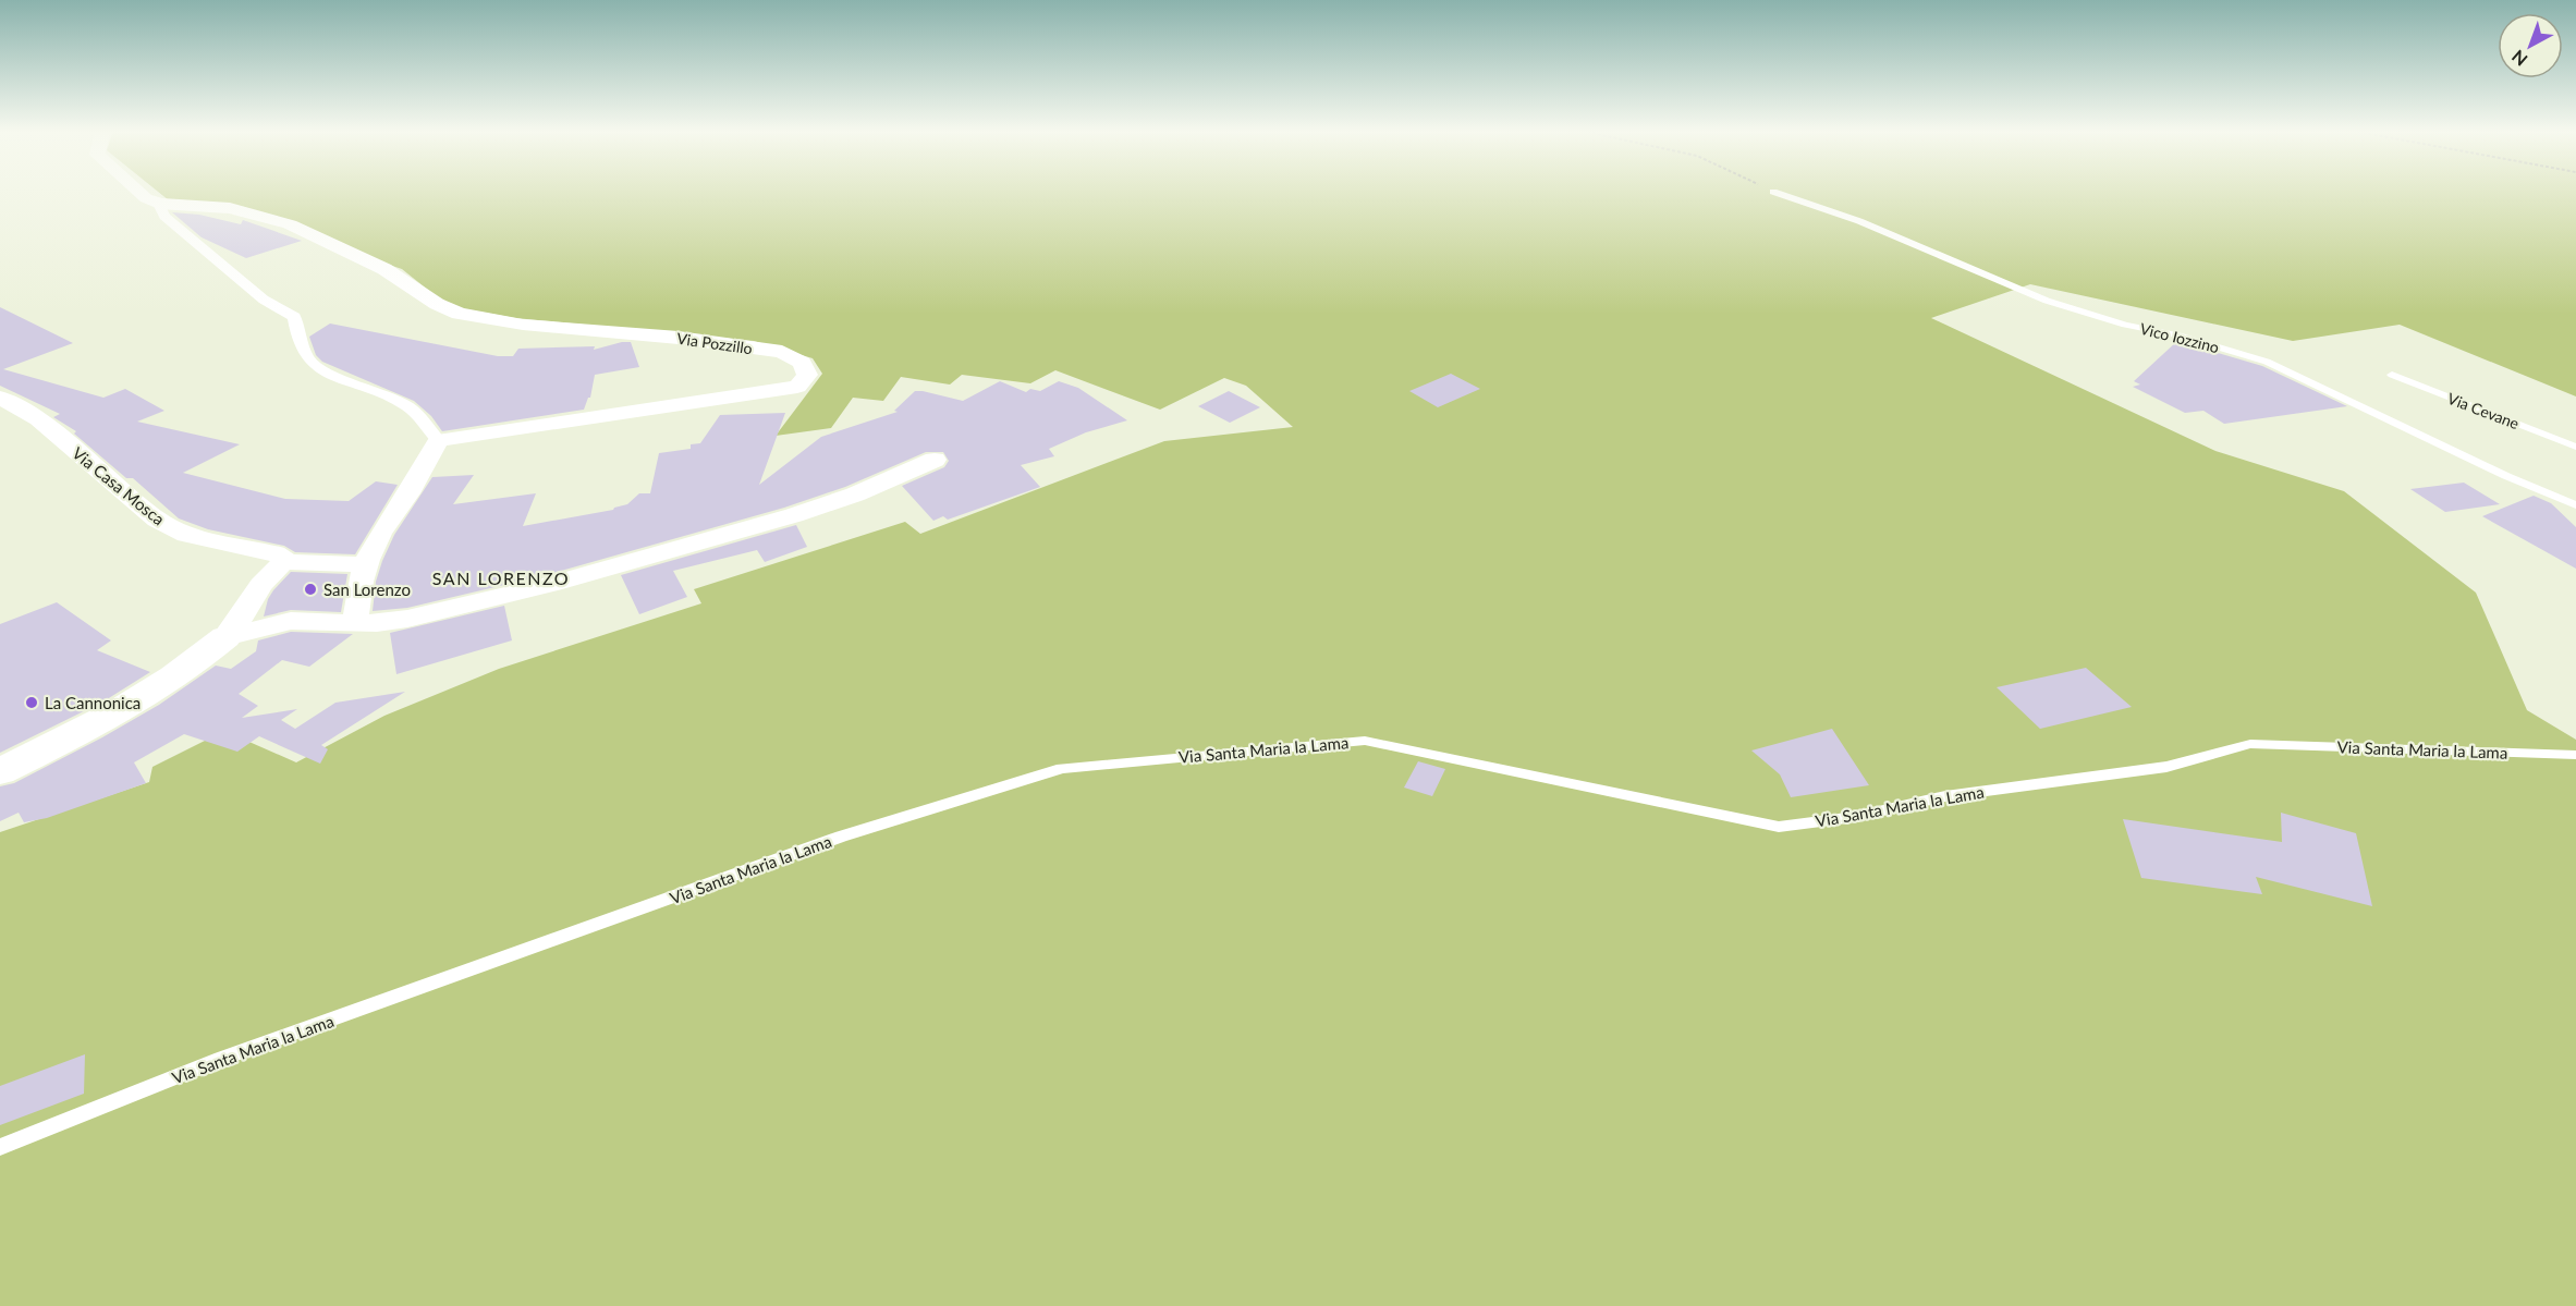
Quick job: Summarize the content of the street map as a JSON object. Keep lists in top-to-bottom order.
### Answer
{
  "streets": {
    "street": ["Via Pozzillo", "Via Casa Mosca"],
    "lane": ["Vico Iozzino", "Via Cevane", "Via Santa Maria la Lama"]
  },
  "districts": ["SAN LORENZO"],
  "places": ["San Lorenzo", "La Cannonica"],
  "north": "bottom left"
}
